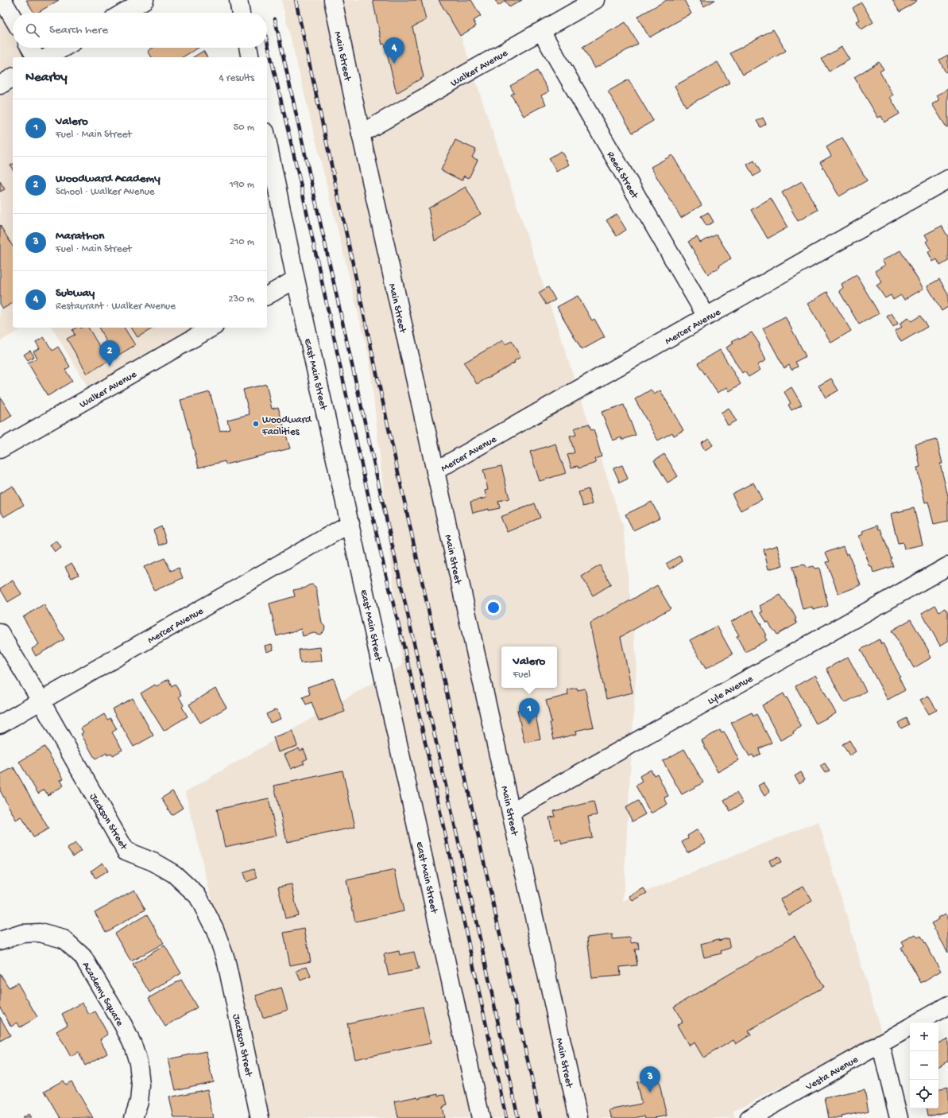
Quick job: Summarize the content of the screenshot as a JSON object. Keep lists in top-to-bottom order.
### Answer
{
  "streets": {
    "street": [
      "Main Street",
      "Walker Avenue",
      "Reed Street",
      "Mercer Avenue",
      "East Main Street",
      "Lyle Avenue",
      "Jackson Street",
      "Academy Square",
      "Vesta Avenue"
    ]
  },
  "crossings": [
    ["Main Street", "Walker Avenue"],
    ["Main Street", "Mercer Avenue"],
    ["Main Street", "Lyle Avenue"],
    ["Walker Avenue", "Reed Street"],
    ["Reed Street", "Mercer Avenue"],
    ["Mercer Avenue", "East Main Street"],
    ["Mercer Avenue", "Jackson Street"]
  ],
  "places": ["Woodward Facilities"],
  "page": {
    "search": "Search here",
    "pins": [
      "4",
      "2",
      "1",
      "3"
    ],
    "heading": ["Nearby", "4 results"],
    "list": [
      {
        "mark": "1",
        "name": "Valero",
        "note": "Fuel · Main Street",
        "value": "50 m"
      },
      {
        "mark": "2",
        "name": "Woodward Academy",
        "note": "School · Walker Avenue",
        "value": "190 m"
      },
      {
        "mark": "3",
        "name": "Marathon",
        "note": "Fuel · Main Street",
        "value": "210 m"
      },
      {
        "mark": "4",
        "name": "Subway",
        "note": "Restaurant · Walker Avenue",
        "value": "230 m"
      }
    ],
    "popup": ["Valero", "Fuel"],
    "map_buttons": ["+", "−"]
  }
}
